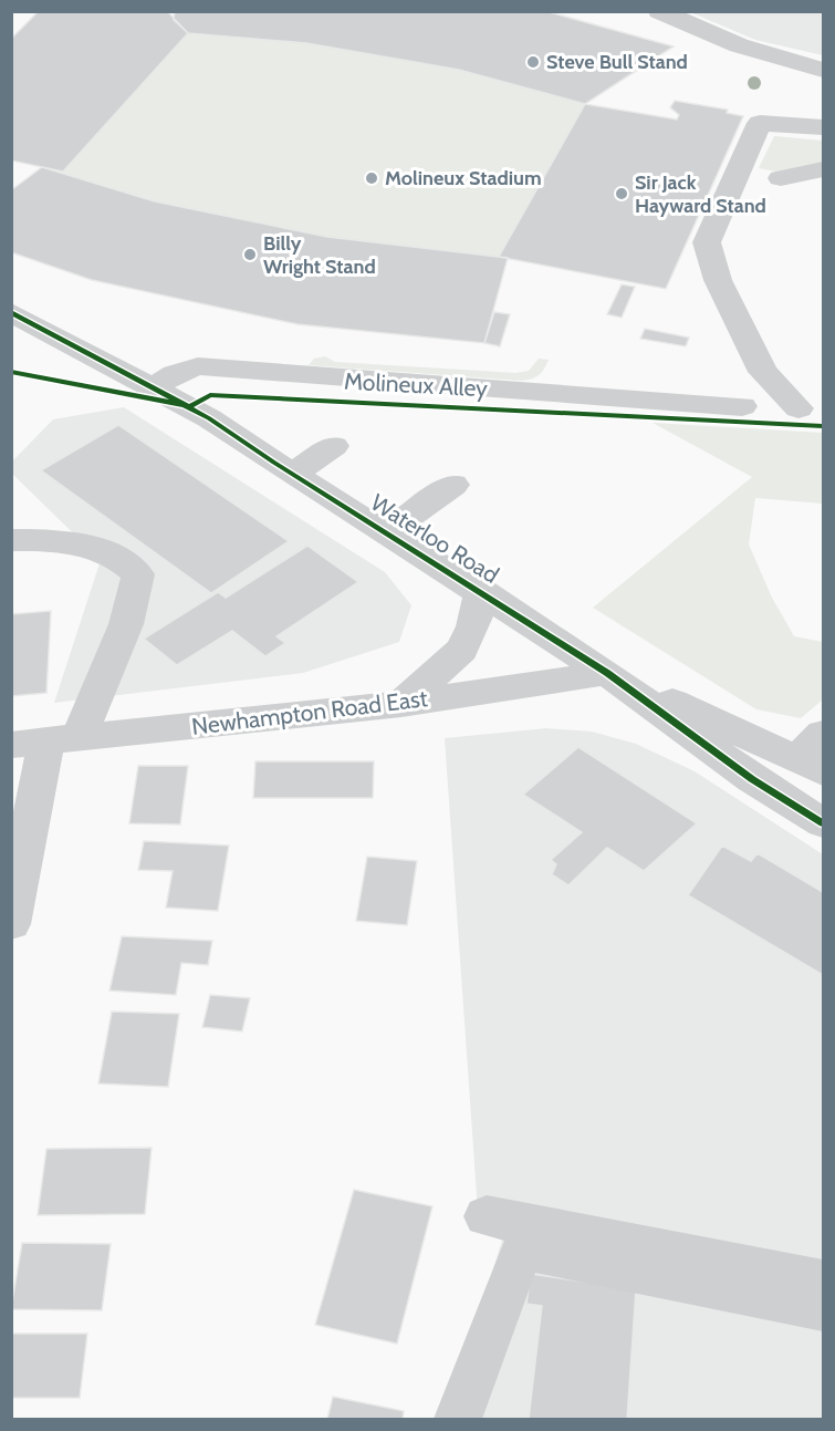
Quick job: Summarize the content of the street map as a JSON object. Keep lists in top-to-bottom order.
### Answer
{
  "streets": {
    "street": ["Waterloo Road", "Newhampton Road East"],
    "cycle path": ["Molineux Alley"]
  },
  "crossings": [
    ["Waterloo Road", "Newhampton Road East"]
  ],
  "places": [
    "Steve Bull Stand",
    "Molineux Stadium",
    "Sir Jack Hayward Stand",
    "Billy Wright Stand"
  ]
}
